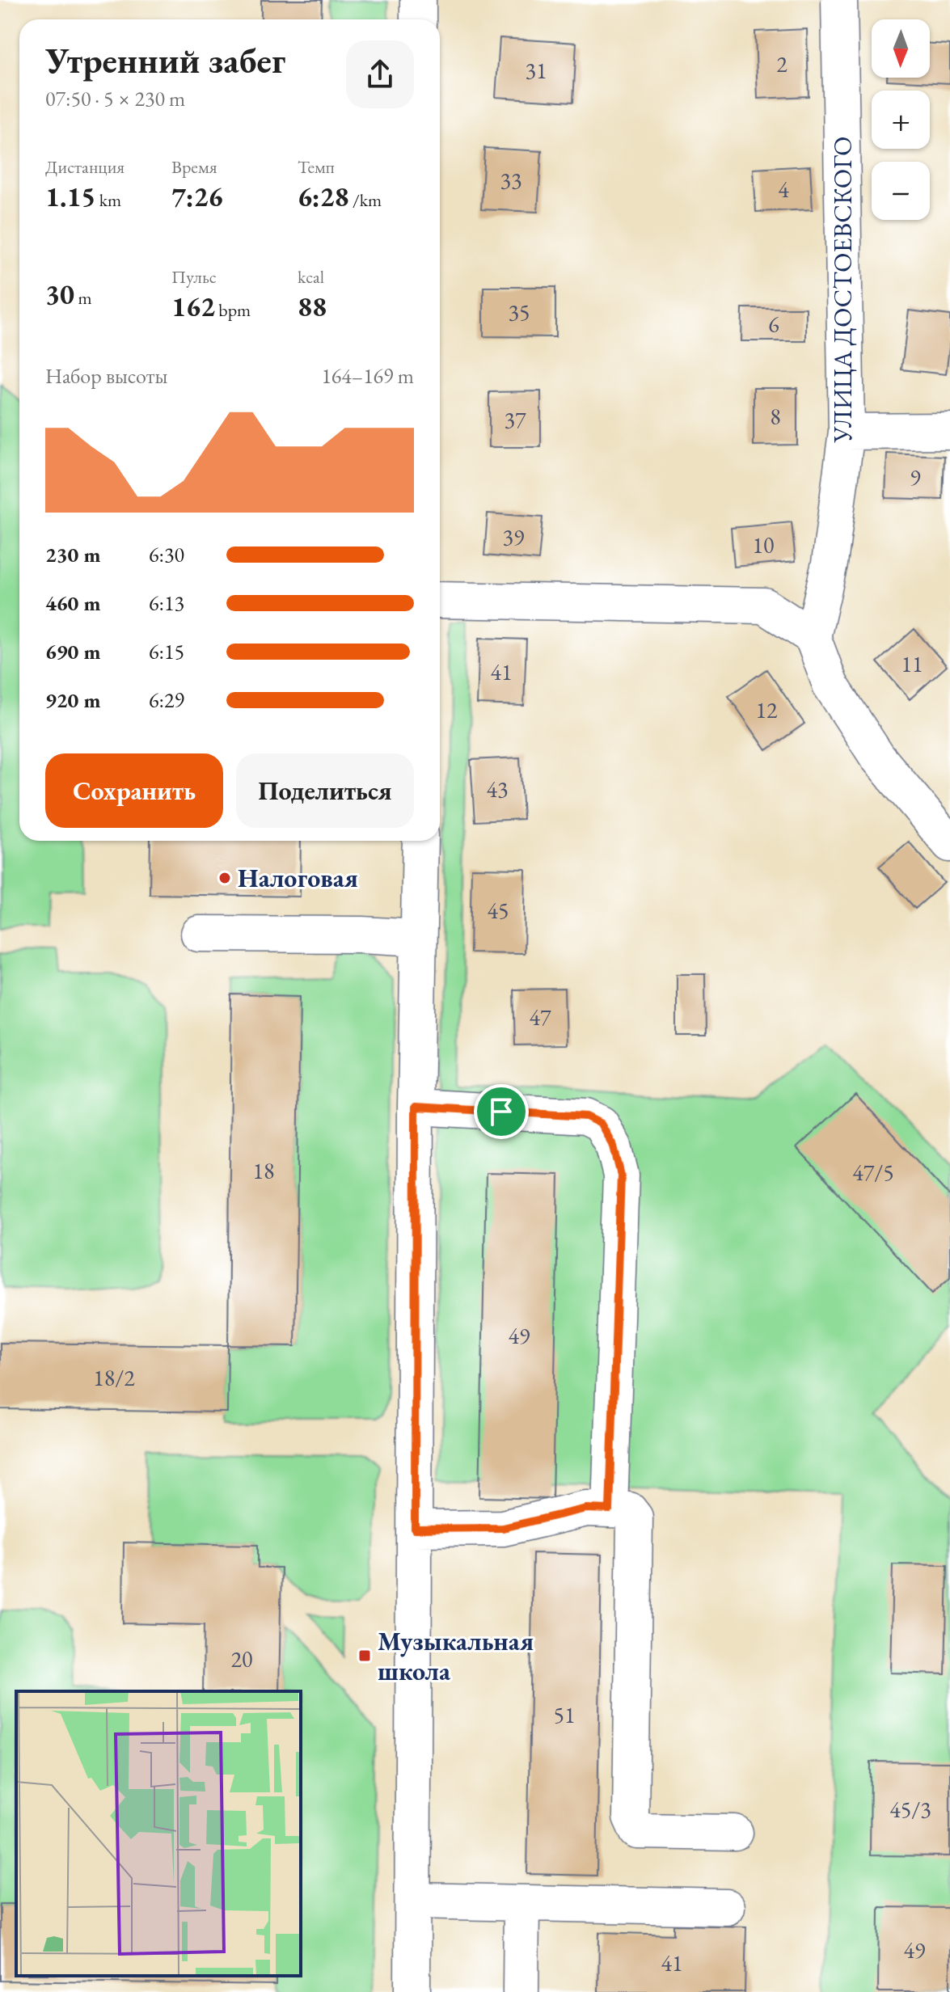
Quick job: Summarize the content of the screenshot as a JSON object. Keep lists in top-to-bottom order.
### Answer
{
  "streets": {
    "street": ["УЛИЦА ДОСТОЕВСКОГО"]
  },
  "places": {
    "other": ["Налоговая"],
    "transit": ["Музыкальная школа"]
  },
  "house_numbers": [
    "2",
    "31",
    "33",
    "4",
    "35",
    "6",
    "8",
    "37",
    "9",
    "39",
    "10",
    "11",
    "41",
    "12",
    "43",
    "45",
    "47",
    "18",
    "47/5",
    "49",
    "18/2",
    "20",
    "51",
    "45/3",
    "49",
    "41"
  ],
  "north": "bottom",
  "page": {
    "map_buttons": ["+", "−"],
    "heading": ["Утренний забег", "07:50 · 5 × 230 m"],
    "stats": [
      ["Дистанция", "1.15 km"],
      ["Время", "7:26"],
      ["Темп", "6:28 /km"],
      ["30 m"],
      ["Пульс", "162 bpm"],
      ["kcal", "88"]
    ],
    "chart": ["Набор высоты", "164–169 m"],
    "list": [
      {
        "name": "230 m",
        "note": "6:30"
      },
      {
        "name": "460 m",
        "note": "6:13"
      },
      {
        "name": "690 m",
        "note": "6:15"
      },
      {
        "name": "920 m",
        "note": "6:29"
      }
    ],
    "buttons": ["Сохранить", "Поделиться"]
  }
}
